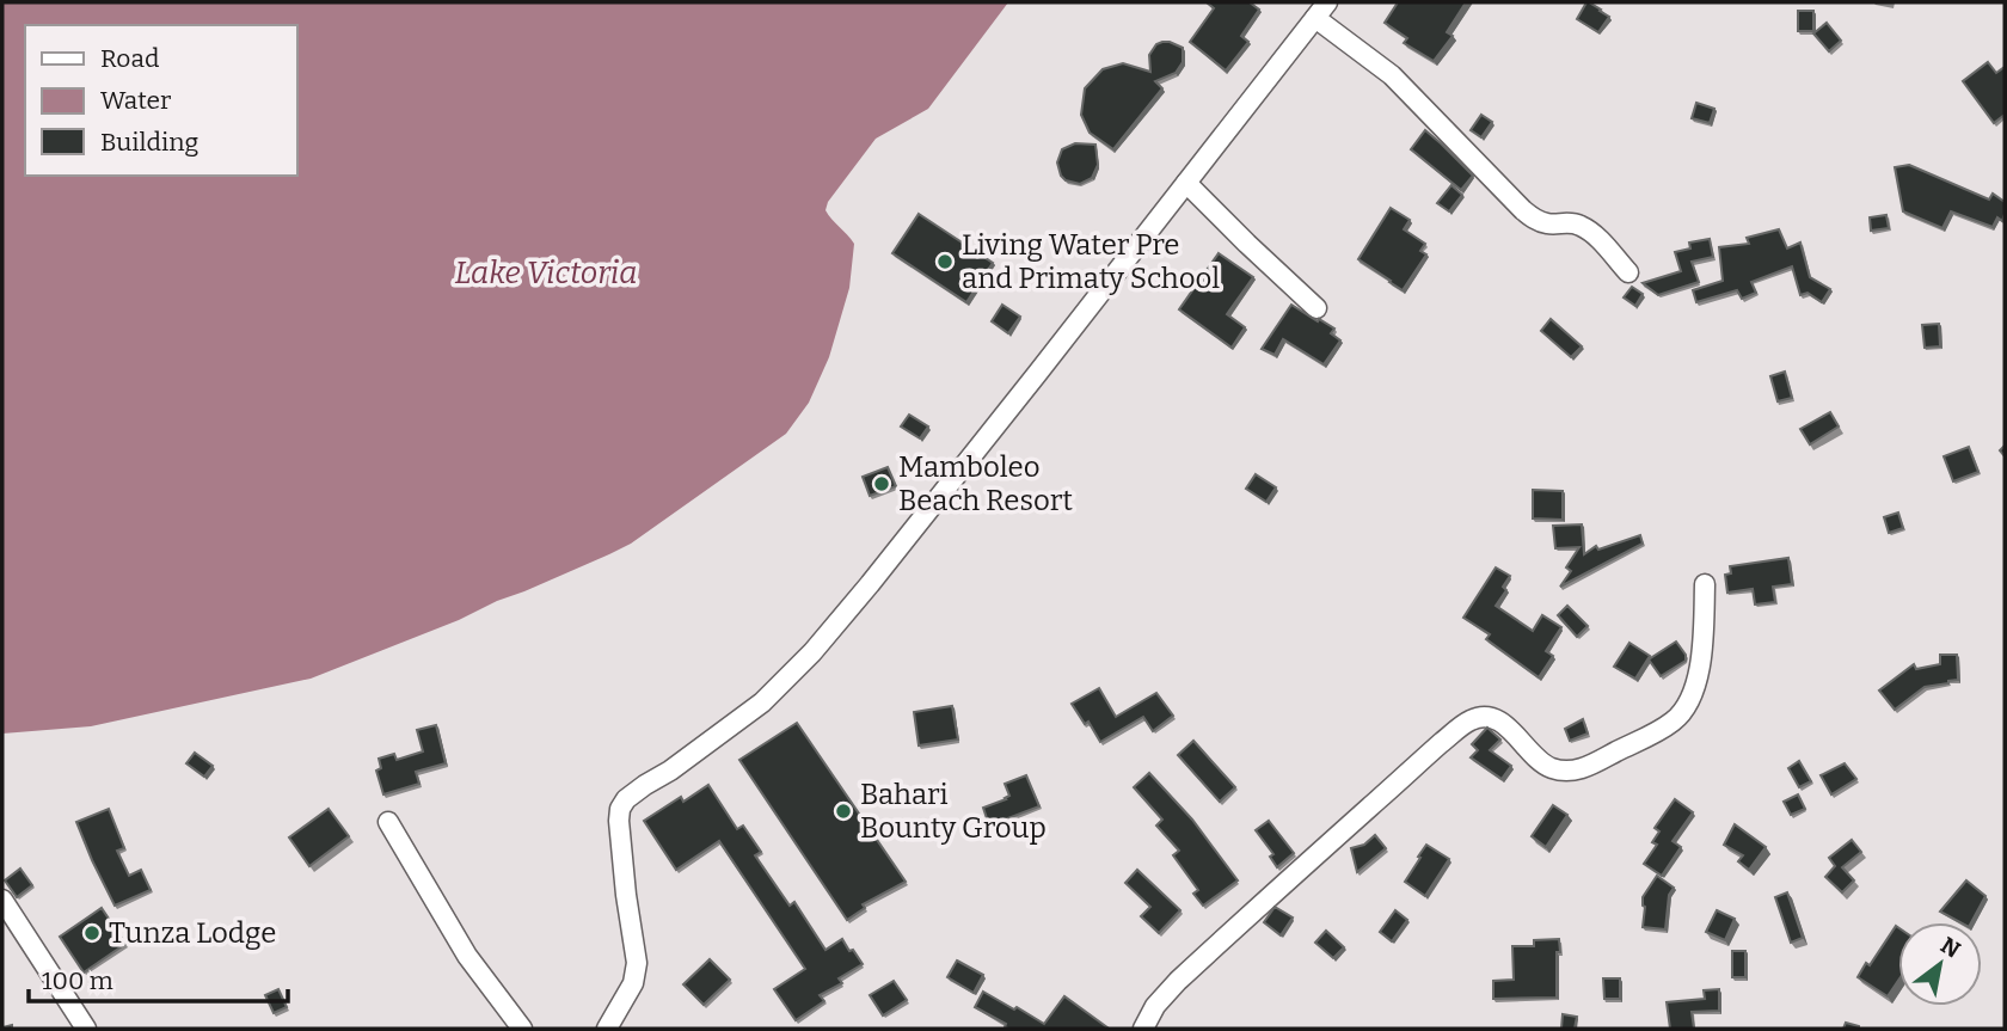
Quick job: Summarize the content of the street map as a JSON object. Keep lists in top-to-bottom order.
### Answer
{
  "water": ["Lake Victoria"],
  "places": [
    "Living Water Pre and Primaty School",
    "Mamboleo Beach Resort",
    "Bahari Bounty Group",
    "Tunza Lodge"
  ],
  "legend": ["Road", "Water", "Building"],
  "scale_bar": "100 m",
  "north": "top right"
}
